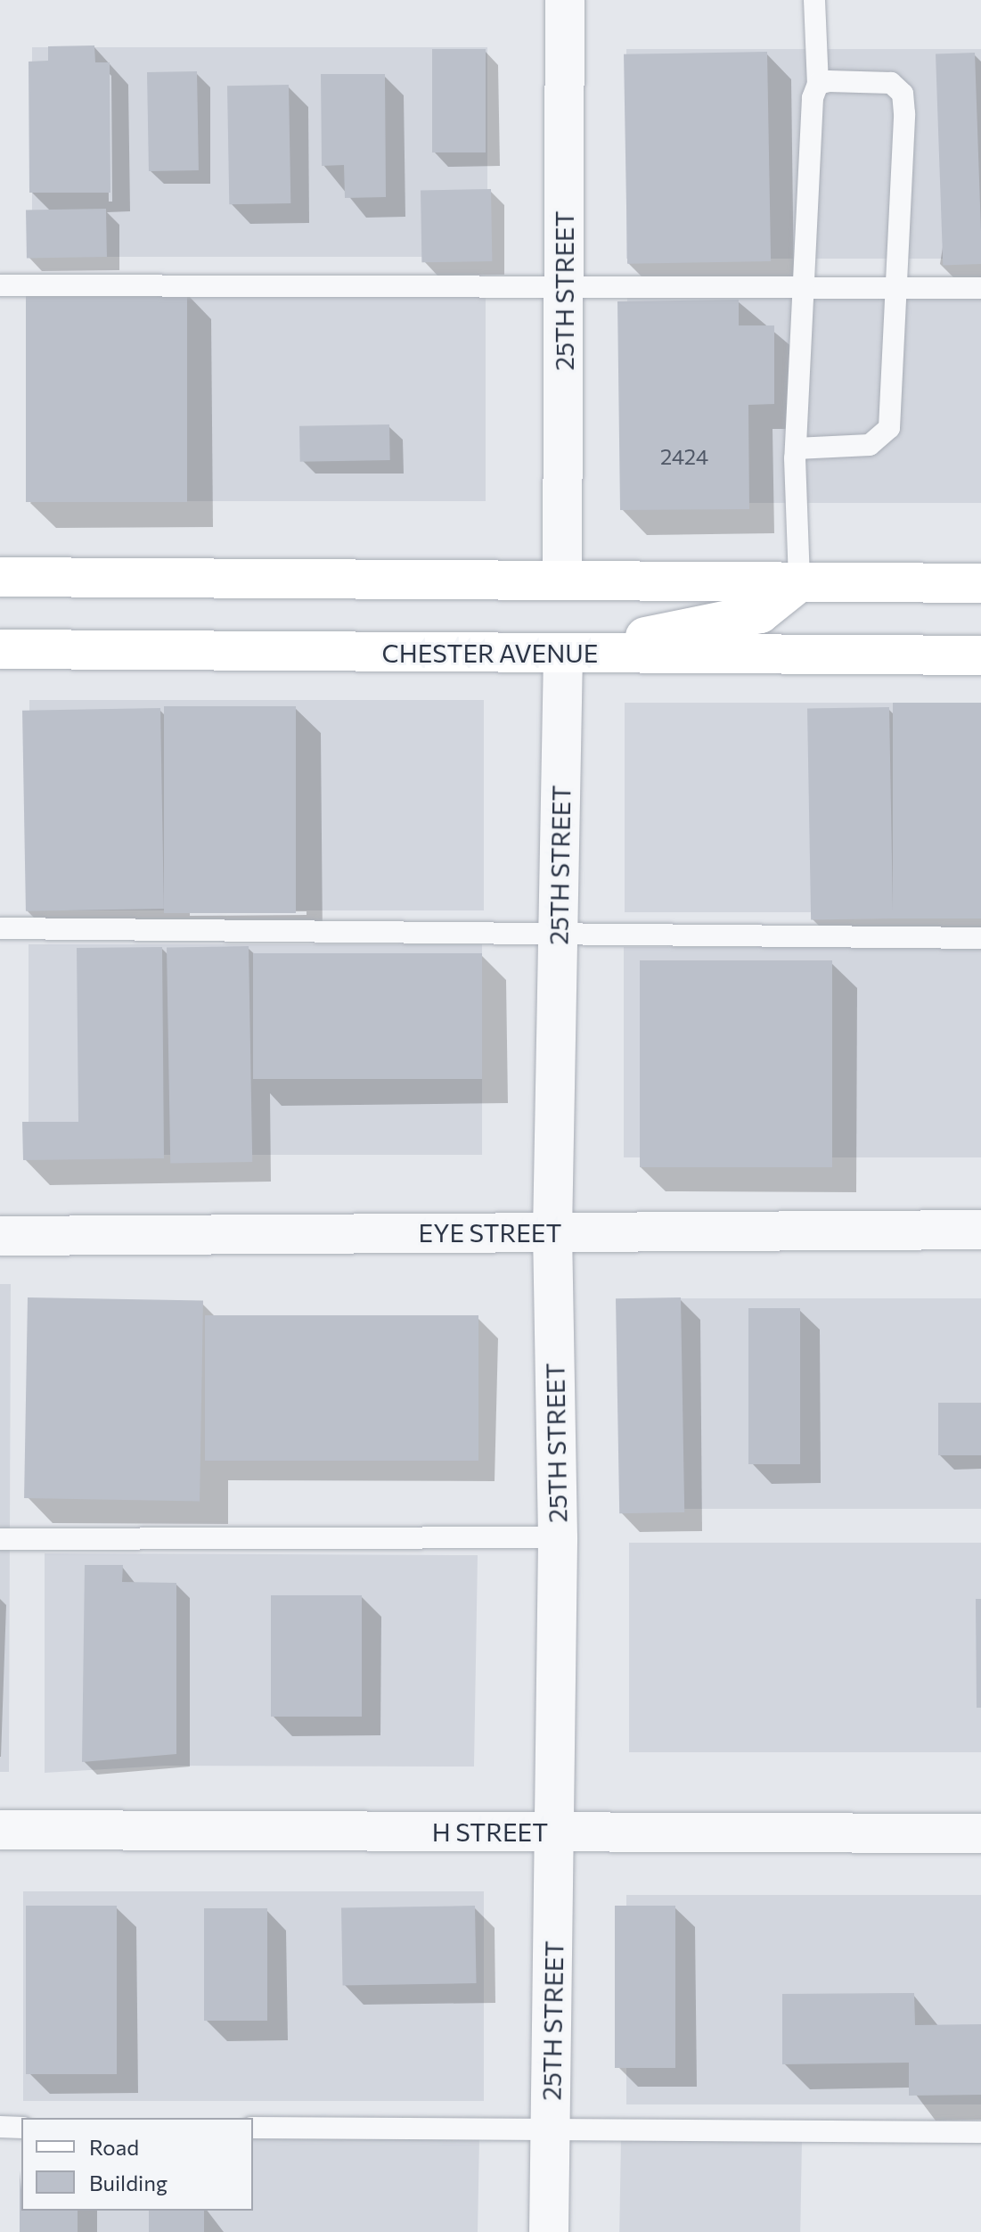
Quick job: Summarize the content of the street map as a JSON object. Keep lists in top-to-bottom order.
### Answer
{
  "streets": {
    "main road": ["CHESTER AVENUE"],
    "street": ["25TH STREET", "EYE STREET", "H STREET"]
  },
  "crossings": [
    ["25TH STREET", "CHESTER AVENUE"],
    ["25TH STREET", "EYE STREET"],
    ["25TH STREET", "H STREET"]
  ],
  "house_numbers": ["2424"],
  "legend": ["Road", "Building"]
}
